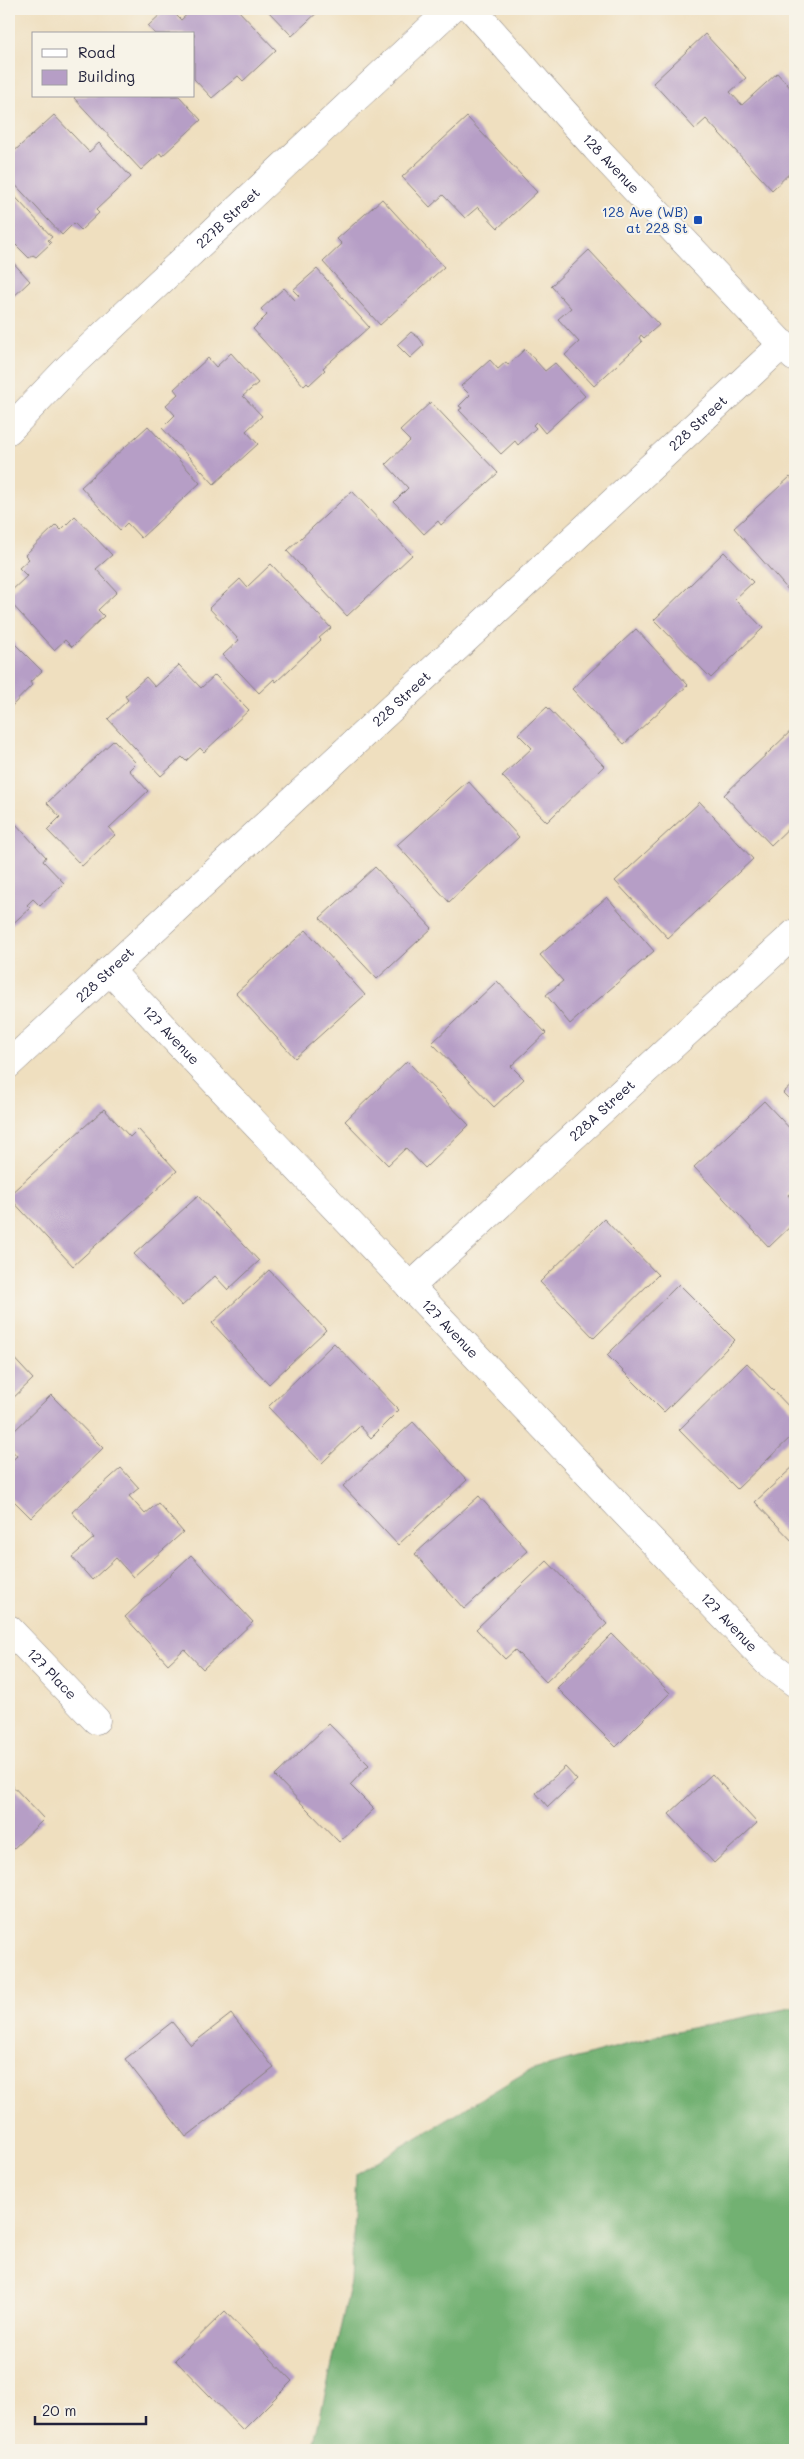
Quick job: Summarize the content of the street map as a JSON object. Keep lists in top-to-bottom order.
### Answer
{
  "streets": {
    "street": [
      "128 Avenue",
      "227B Street",
      "228 Street",
      "127 Avenue",
      "228A Street",
      "127 Place"
    ]
  },
  "crossings": [
    ["128 Avenue", "228 Street"],
    ["228 Street", "127 Avenue"],
    ["127 Avenue", "228A Street"]
  ],
  "places": {
    "transit": ["128 Ave (WB) at 228 St"]
  },
  "legend": ["Road", "Building"],
  "scale_bar": "20 m"
}
